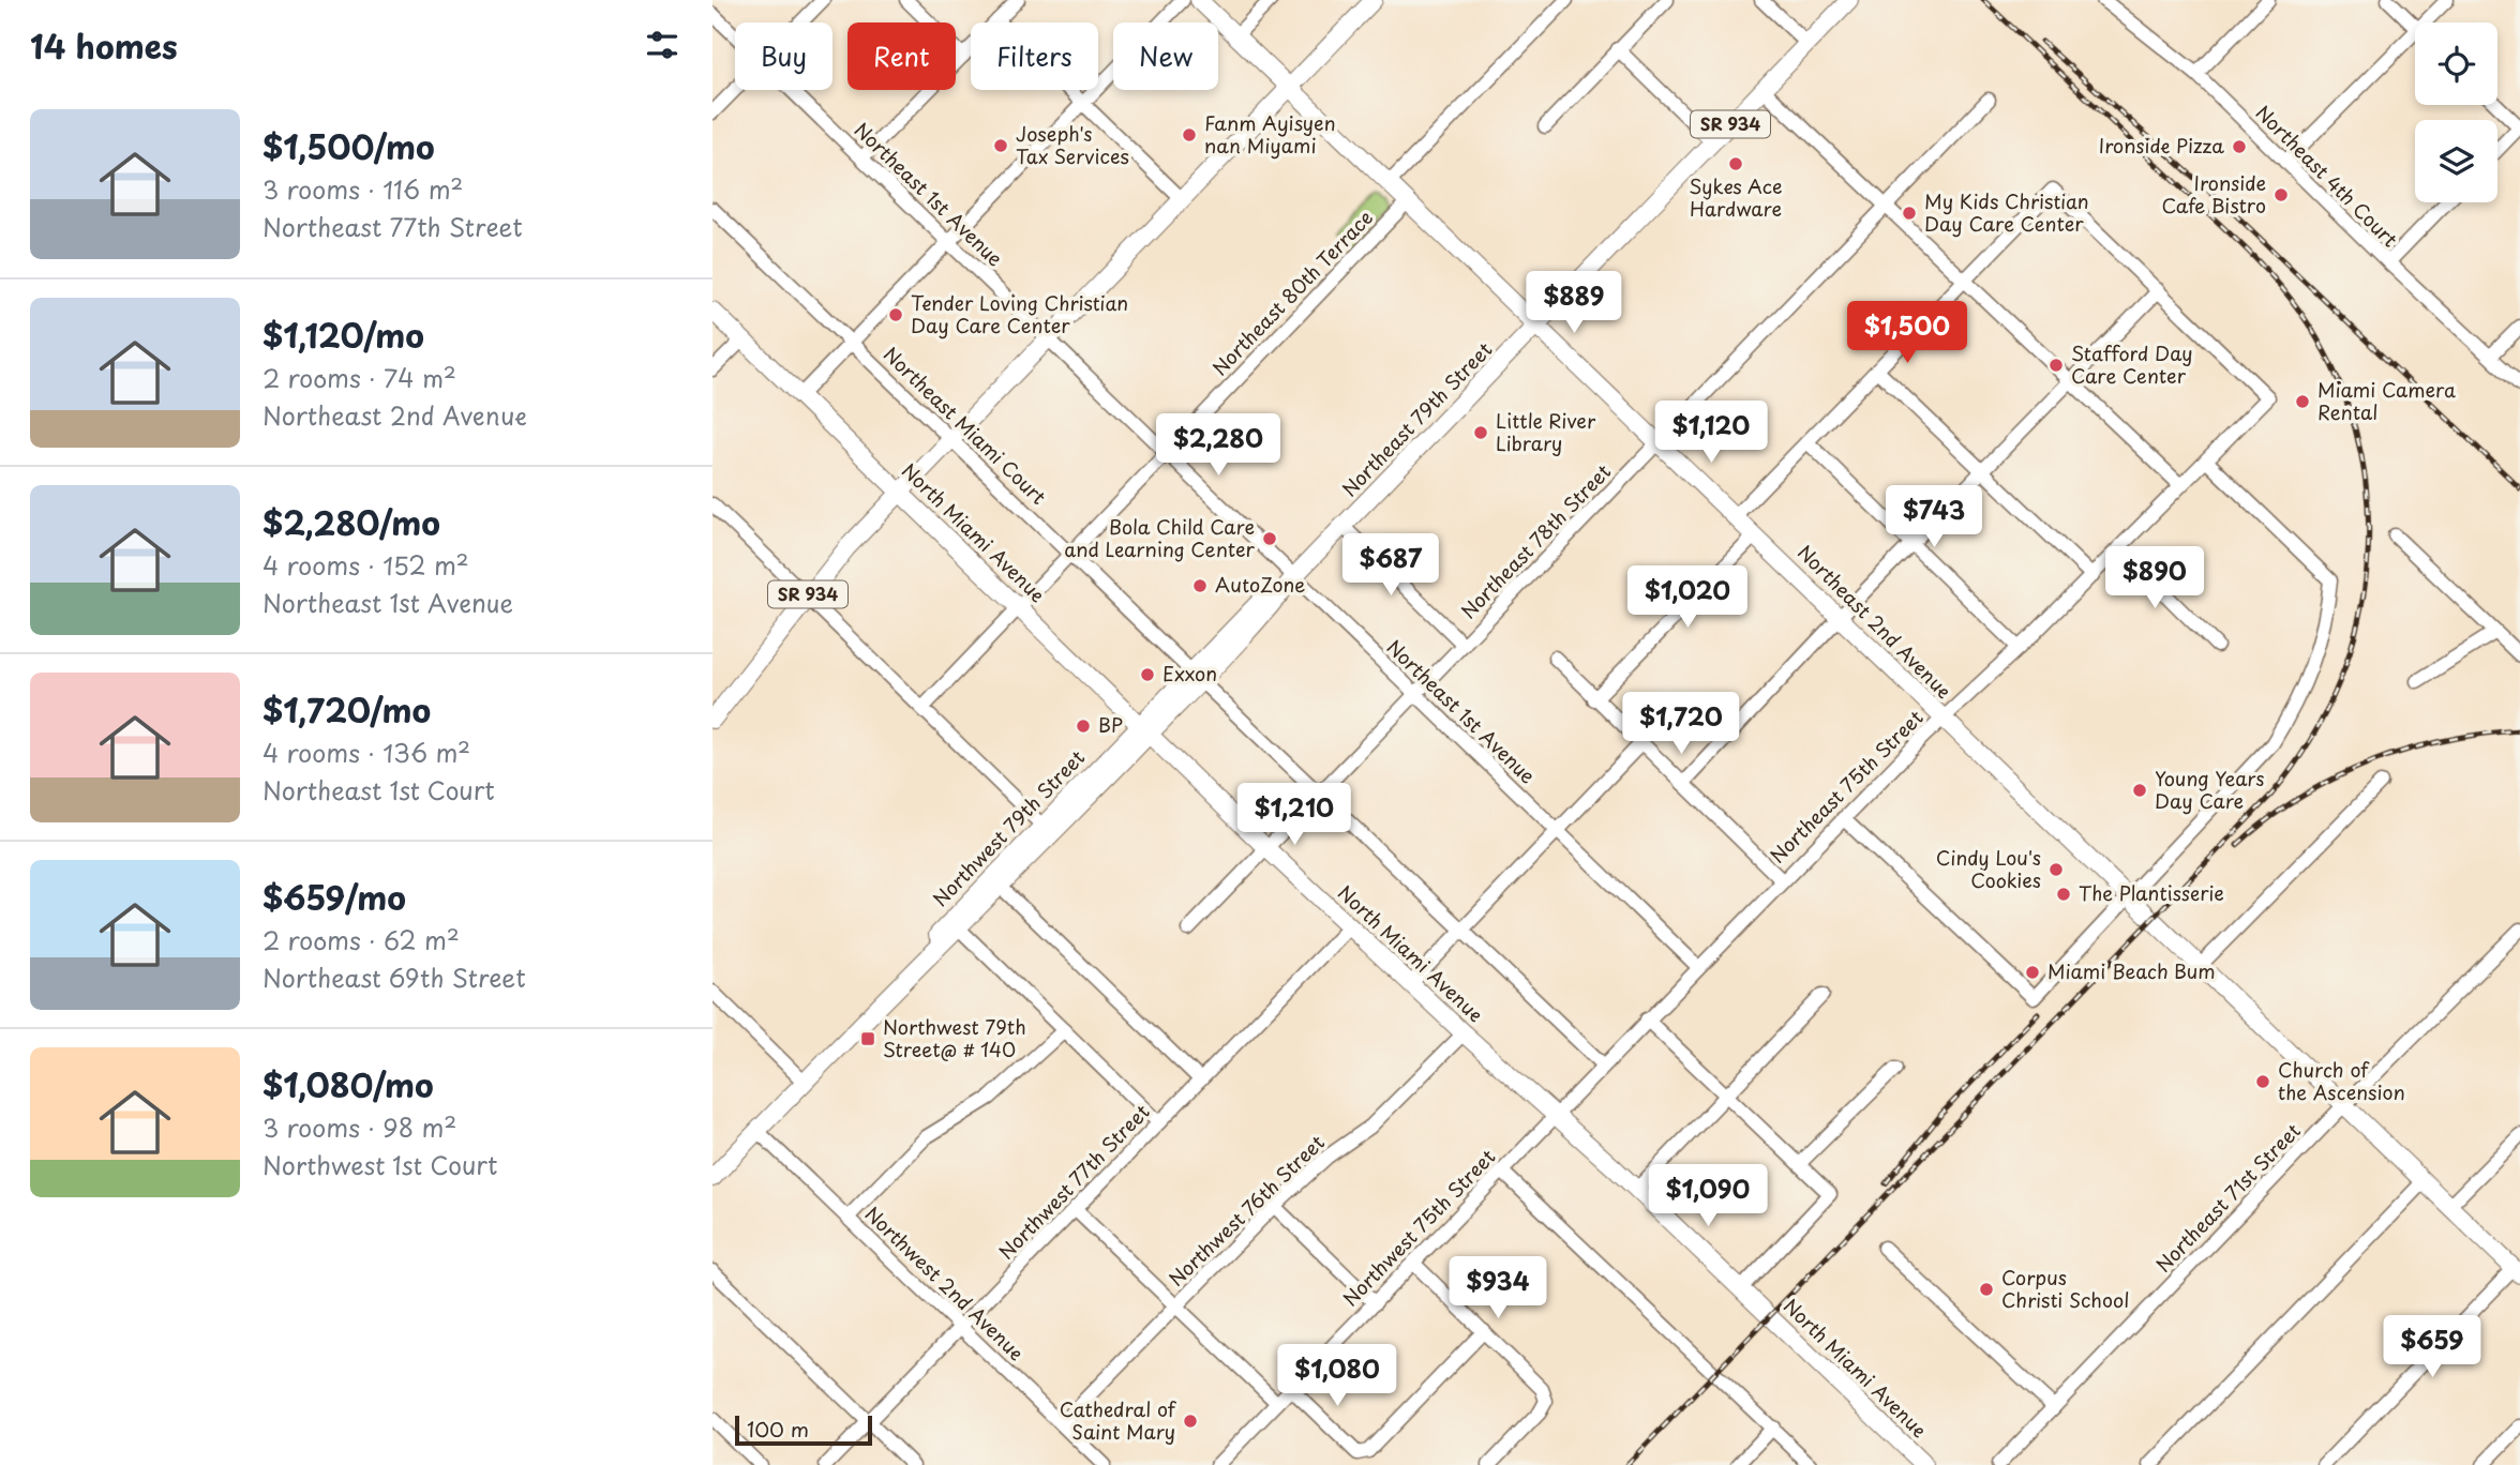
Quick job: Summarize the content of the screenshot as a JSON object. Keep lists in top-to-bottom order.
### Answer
{
  "streets": {
    "main road": [
      "SR 934",
      "Northeast 79th Street",
      "North Miami Avenue",
      "Northeast 2nd Avenue",
      "Northwest 79th Street"
    ],
    "street": [
      "Northeast 4th Court",
      "Northeast 1st Avenue",
      "Northeast 80th Terrace",
      "Northeast Miami Court",
      "Northeast 78th Street",
      "Northeast 75th Street",
      "Northwest 77th Street",
      "Northeast 71st Street",
      "Northwest 76th Street",
      "Northwest 75th Street",
      "Northwest 2nd Avenue"
    ]
  },
  "crossings": [
    ["SR 934", "Northeast 1st Avenue"],
    ["SR 934", "Northeast Miami Court"],
    ["SR 934", "North Miami Avenue"],
    ["SR 934", "Northeast 2nd Avenue"],
    ["Northeast 1st Avenue", "Northeast 80th Terrace"],
    ["Northeast 1st Avenue", "Northeast 79th Street"],
    ["Northeast 1st Avenue", "Northeast 78th Street"],
    ["Northeast 1st Avenue", "Northeast 75th Street"],
    ["Northeast 80th Terrace", "Northeast Miami Court"],
    ["Northeast 80th Terrace", "North Miami Avenue"],
    ["Northeast 80th Terrace", "Northeast 2nd Avenue"],
    ["Northeast 79th Street", "Northeast Miami Court"],
    ["Northeast 79th Street", "North Miami Avenue"],
    ["Northeast 79th Street", "Northeast 2nd Avenue"],
    ["Northeast 79th Street", "Northwest 79th Street"],
    ["Northeast Miami Court", "Northeast 78th Street"],
    ["Northeast Miami Court", "Northeast 75th Street"],
    ["North Miami Avenue", "Northeast 78th Street"],
    ["North Miami Avenue", "Northeast 75th Street"],
    ["North Miami Avenue", "Northwest 79th Street"],
    ["North Miami Avenue", "Northwest 77th Street"],
    ["North Miami Avenue", "Northwest 76th Street"],
    ["North Miami Avenue", "Northwest 75th Street"],
    ["Northeast 78th Street", "Northeast 2nd Avenue"],
    ["Northeast 2nd Avenue", "Northeast 75th Street"],
    ["Northeast 2nd Avenue", "Northeast 71st Street"],
    ["Northeast 75th Street", "Northwest 75th Street"],
    ["Northwest 79th Street", "Northwest 2nd Avenue"],
    ["Northwest 77th Street", "Northwest 2nd Avenue"],
    ["Northwest 76th Street", "Northwest 2nd Avenue"]
  ],
  "places": {
    "other": [
      "Fanm Ayisyen nan Miyami",
      "Joseph's Tax Services",
      "Ironside Pizza",
      "Sykes Ace Hardware",
      "Ironside Cafe Bistro",
      "My Kids Christian Day Care Center",
      "Tender Loving Christian Day Care Center",
      "Stafford Day Care Center",
      "Miami Camera Rental",
      "Little River Library",
      "Bola Child Care and Learning Center",
      "AutoZone",
      "Exxon",
      "BP",
      "Young Years Day Care",
      "Cindy Lou's Cookies",
      "The Plantisserie",
      "Miami Beach Bum",
      "Church of the Ascension",
      "Corpus Christi School",
      "Cathedral of Saint Mary"
    ],
    "transit": ["Northwest 79th Street@ # 140"]
  },
  "scale_bar": "100 m",
  "page": {
    "heading": "14 homes",
    "chip": [
      "Buy",
      "Rent",
      "Filters",
      "New"
    ],
    "list": [
      {
        "name": "$1,500/mo",
        "note": "3 rooms · 116 m² · Northeast 77th Street"
      },
      {
        "name": "$1,120/mo",
        "note": "2 rooms · 74 m² · Northeast 2nd Avenue"
      },
      {
        "name": "$2,280/mo",
        "note": "4 rooms · 152 m² · Northeast 1st Avenue"
      },
      {
        "name": "$1,720/mo",
        "note": "4 rooms · 136 m² · Northeast 1st Court"
      },
      {
        "name": "$659/mo",
        "note": "2 rooms · 62 m² · Northeast 69th Street"
      },
      {
        "name": "$1,080/mo",
        "note": "3 rooms · 98 m² · Northwest 1st Court"
      }
    ],
    "price": [
      "$889",
      "$1,500",
      "$1,120",
      "$2,280",
      "$743",
      "$687",
      "$890",
      "$1,020",
      "$1,720",
      "$1,210",
      "$1,090",
      "$934",
      "$659",
      "$1,080"
    ],
    "scale": "100 m"
  }
}
